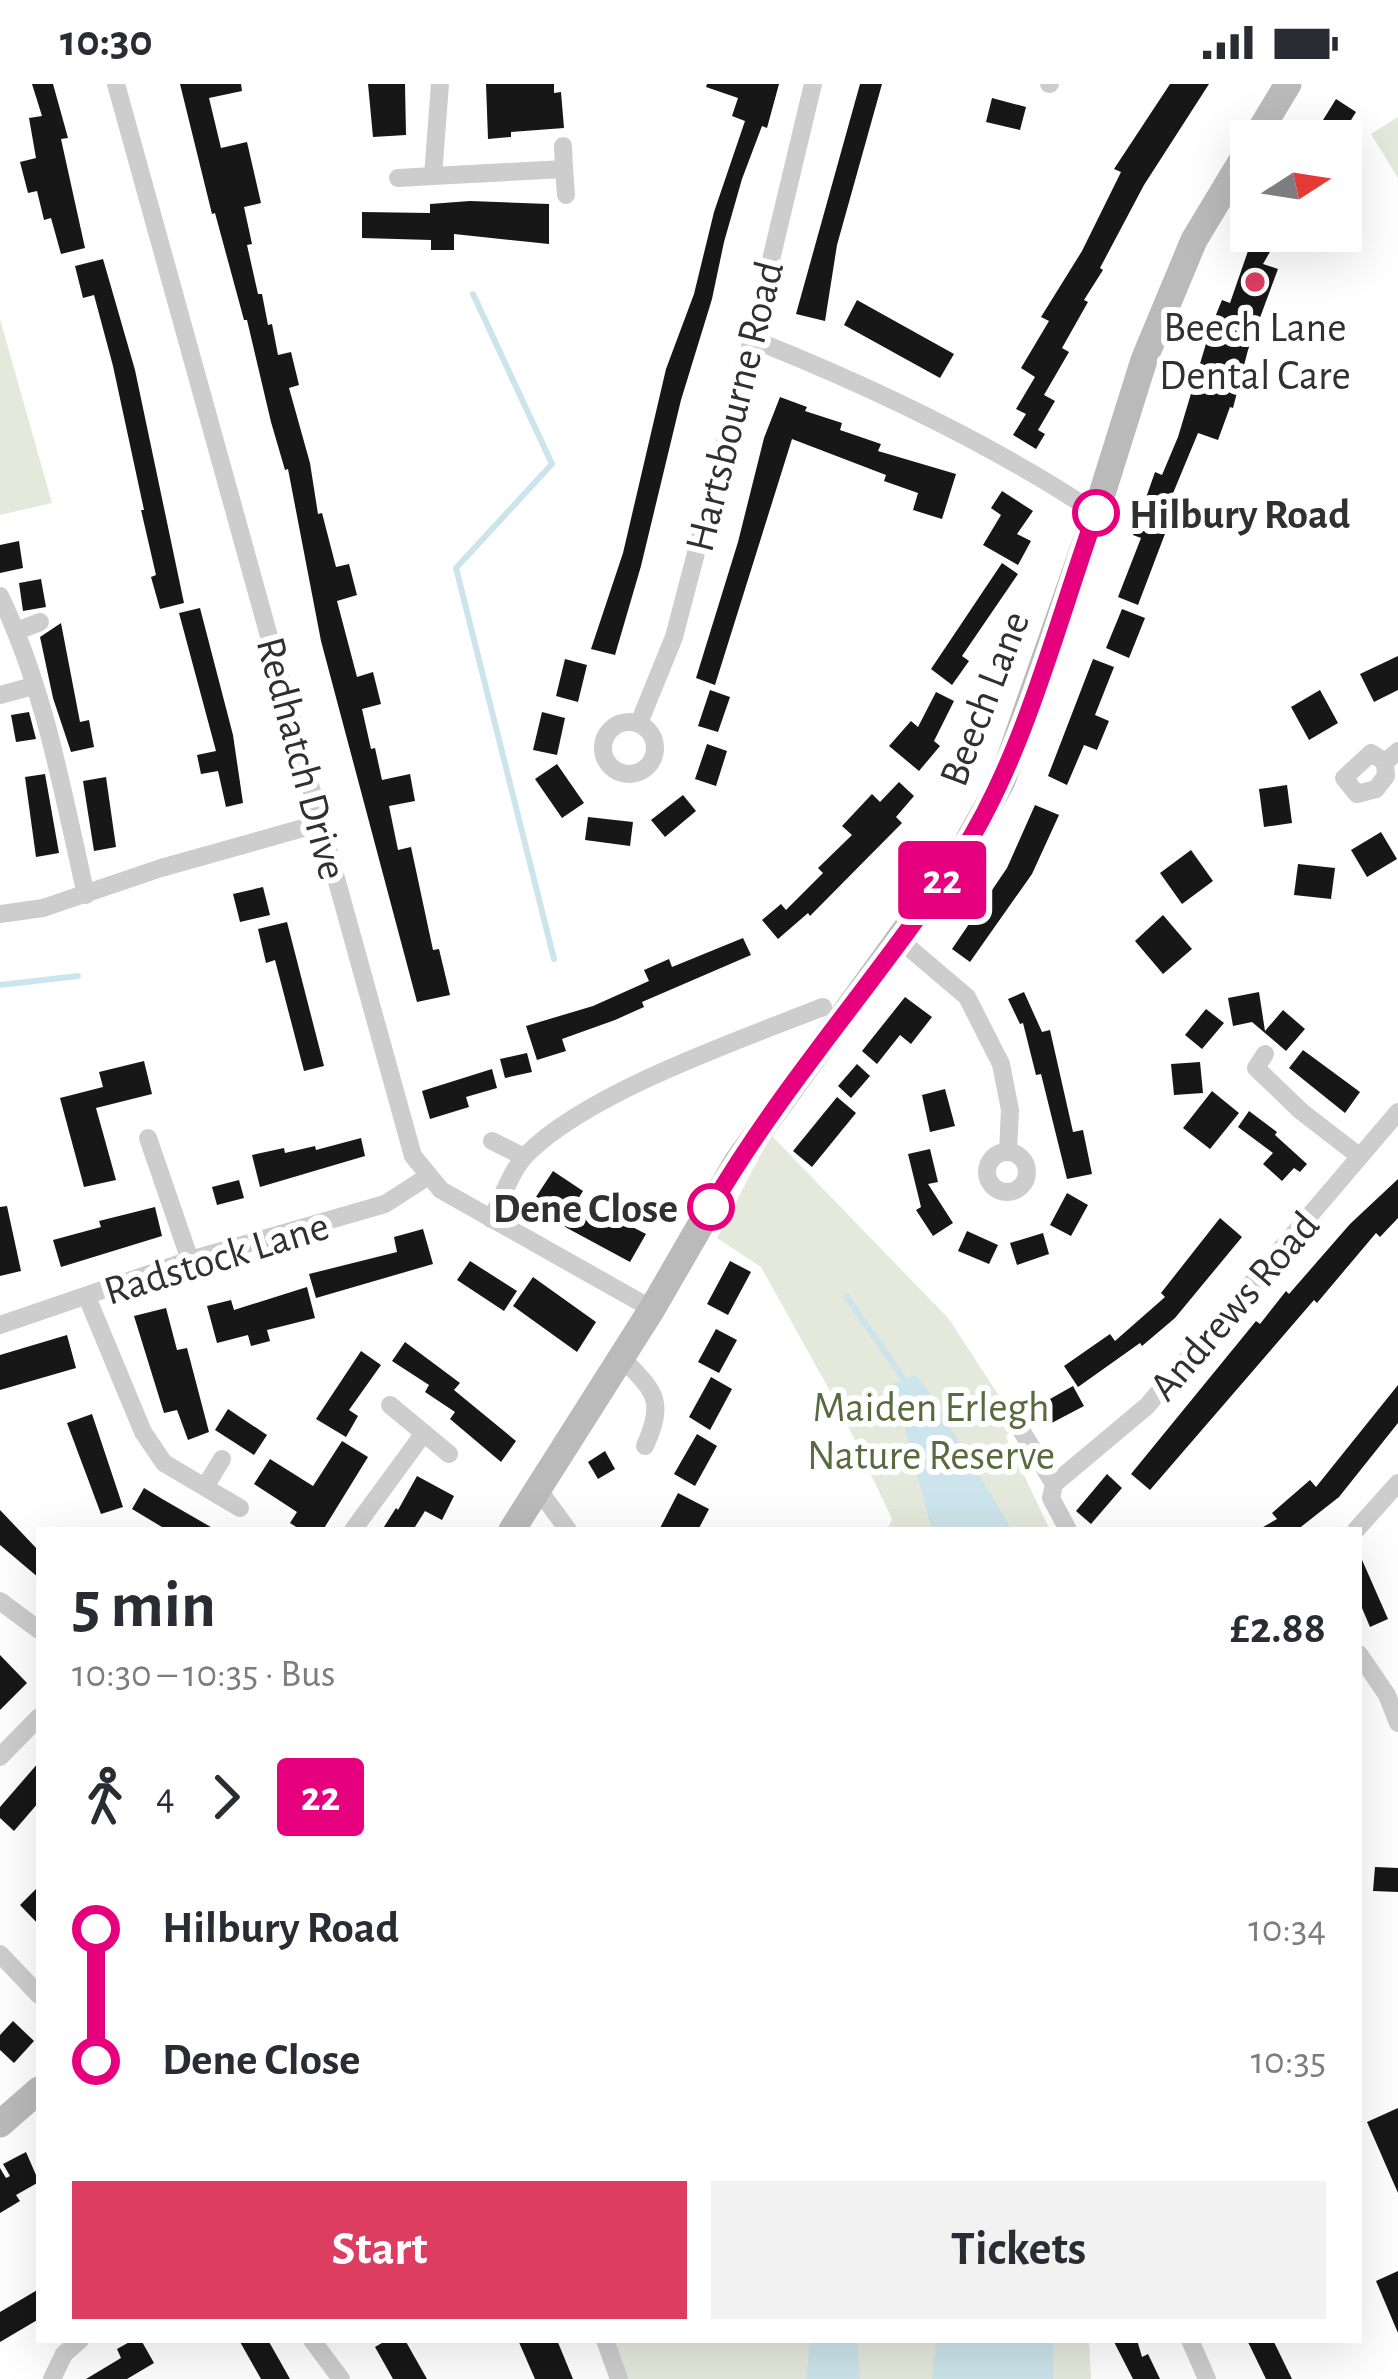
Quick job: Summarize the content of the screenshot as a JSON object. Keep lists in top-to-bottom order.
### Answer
{
  "streets": {
    "street": [
      "Hartsbourne Road",
      "Beech Lane",
      "Redhatch Drive",
      "Radstock Lane",
      "Andrews Road"
    ]
  },
  "crossings": [
    ["Redhatch Drive", "Radstock Lane"]
  ],
  "parks": ["Maiden Erlegh Nature Reserve"],
  "places": ["Beech Lane Dental Care", "Hilbury Road", "Dene Close"],
  "lines": ["bus line 22"],
  "north": "right",
  "page": {
    "status": "10:30",
    "on_map": "22",
    "heading": ["5 min", "10:30 – 10:35 · Bus", "£2.88"],
    "legs": ["4", "22"],
    "list": [
      {
        "name": "Hilbury Road",
        "value": "10:34"
      },
      {
        "name": "Dene Close",
        "value": "10:35"
      }
    ],
    "buttons": ["Start", "Tickets"]
  }
}
